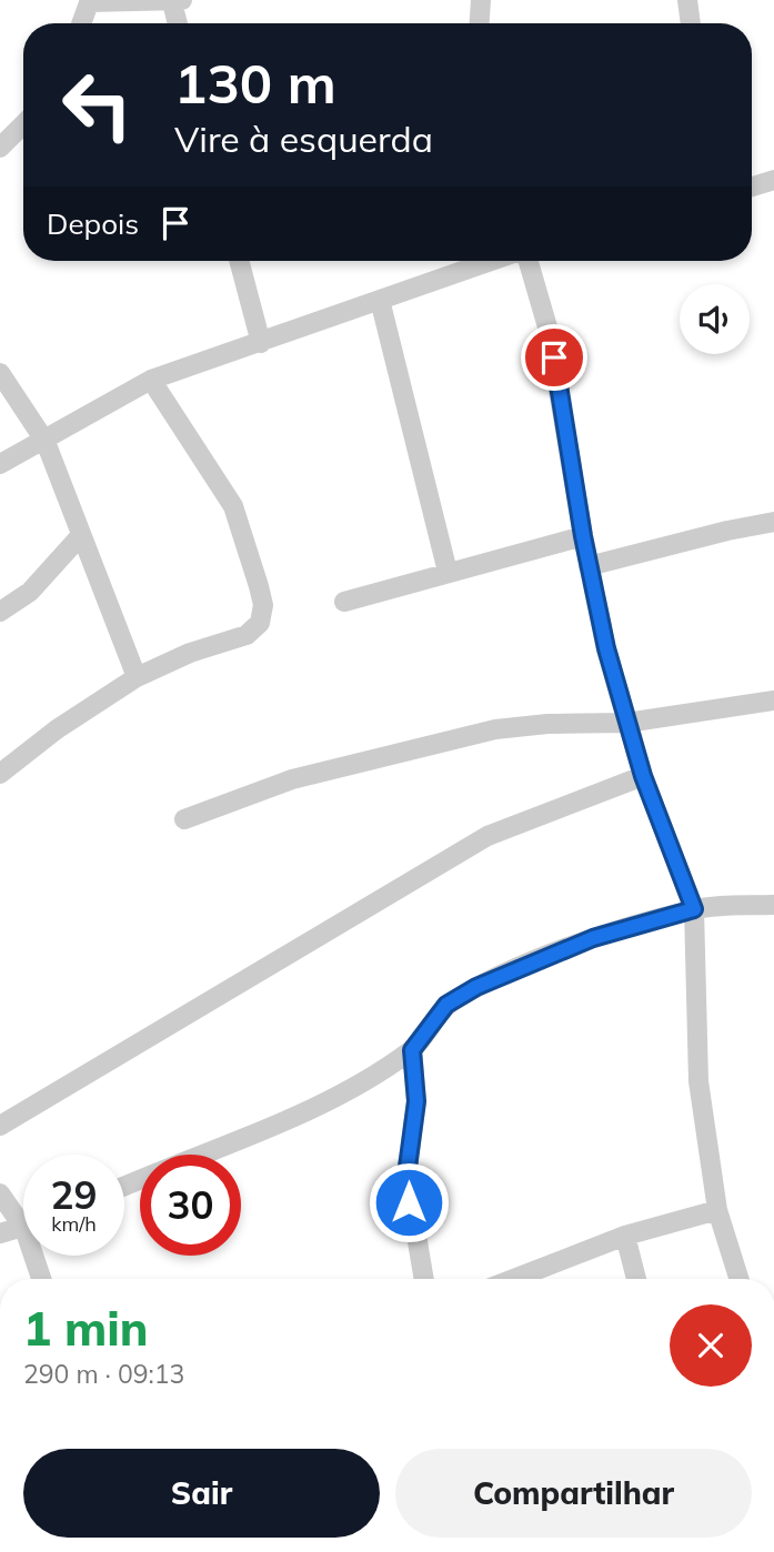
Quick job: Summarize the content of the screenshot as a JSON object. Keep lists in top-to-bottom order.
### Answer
{
  "page": {
    "turn": ["130 m", "Vire à esquerda"],
    "then": "Depois",
    "speed": "29 km/h",
    "limit": "30",
    "heading": ["1 min", "290 m · 09:13"],
    "buttons": ["Sair", "Compartilhar"]
  }
}
